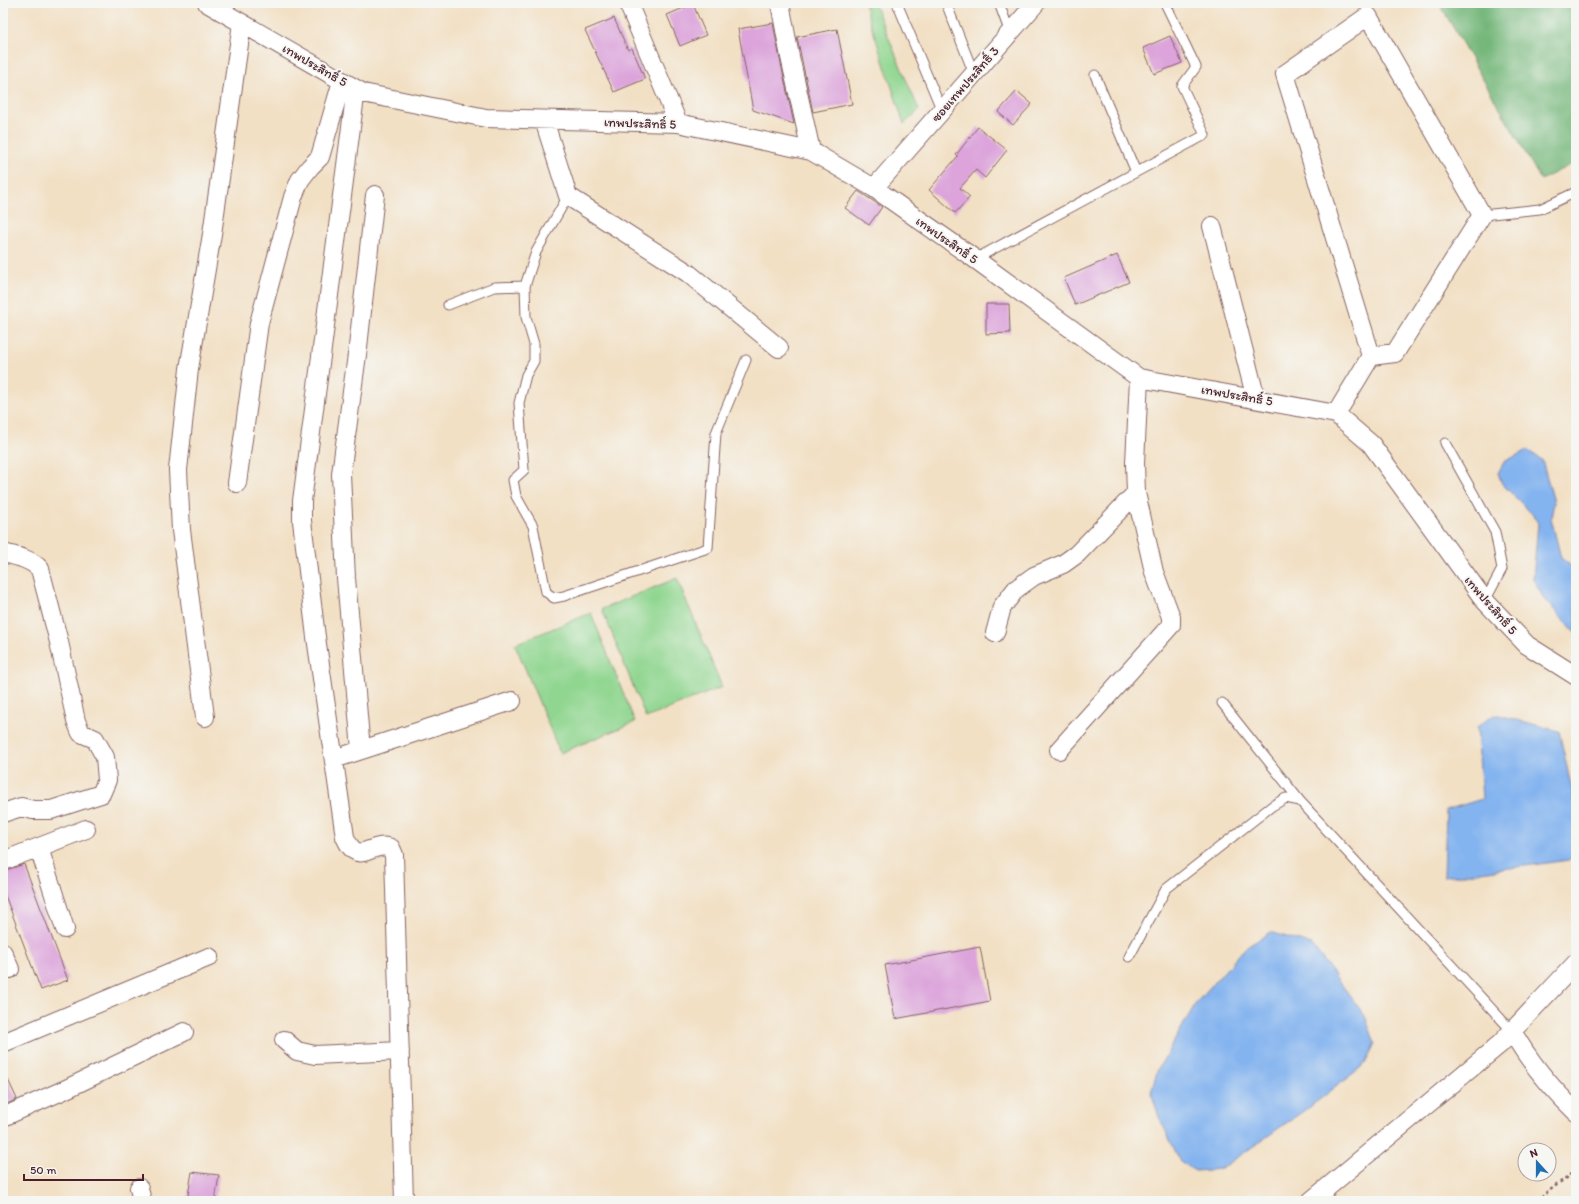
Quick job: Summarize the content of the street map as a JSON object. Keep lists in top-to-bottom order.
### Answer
{
  "streets": {
    "street": ["เทพประสิทธิ์ 5", "ซอยเทพประสิทธิ์ 3"]
  },
  "crossings": [
    ["เทพประสิทธิ์ 5", "ซอยเทพประสิทธิ์ 3"]
  ],
  "scale_bar": "50 m",
  "north": "top"
}
